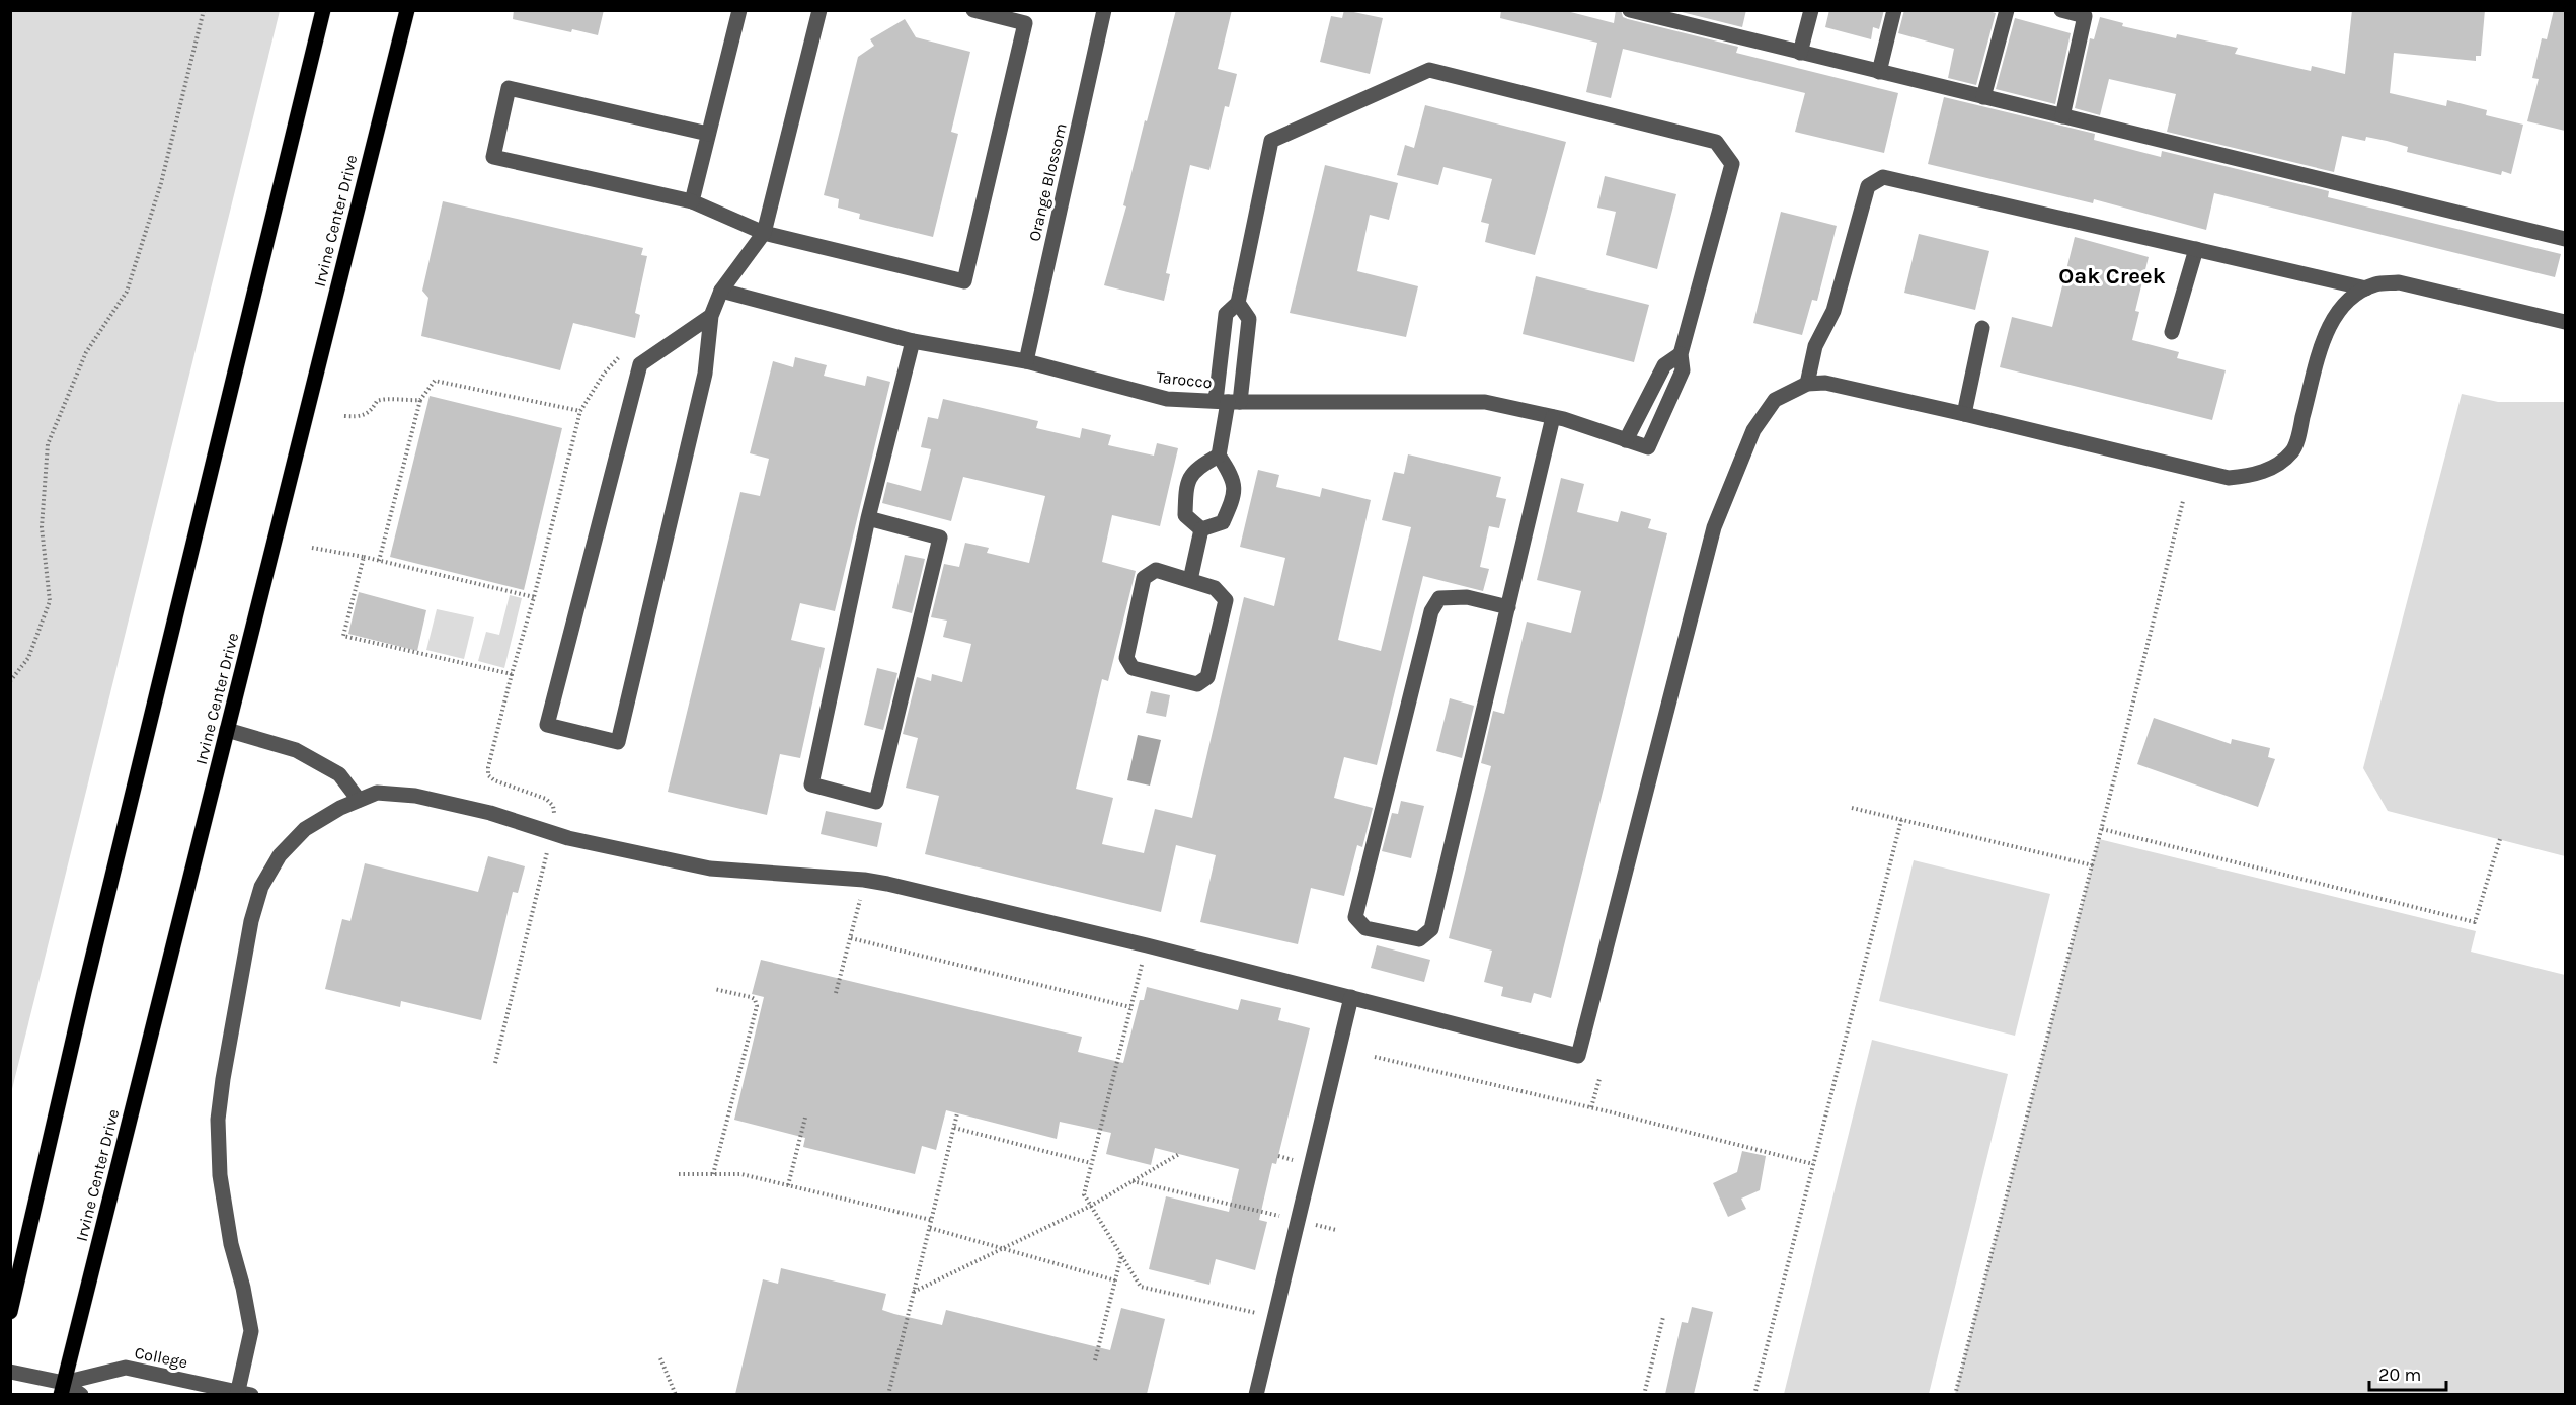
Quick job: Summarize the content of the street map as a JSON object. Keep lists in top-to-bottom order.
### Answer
{
  "streets": {
    "main road": ["Irvine Center Drive"],
    "street": ["Orange Blossom", "Tarocco", "College"]
  },
  "crossings": [
    ["Orange Blossom", "Tarocco"],
    ["Irvine Center Drive", "College"]
  ],
  "districts": ["Oak Creek"],
  "scale_bar": "20 m"
}
